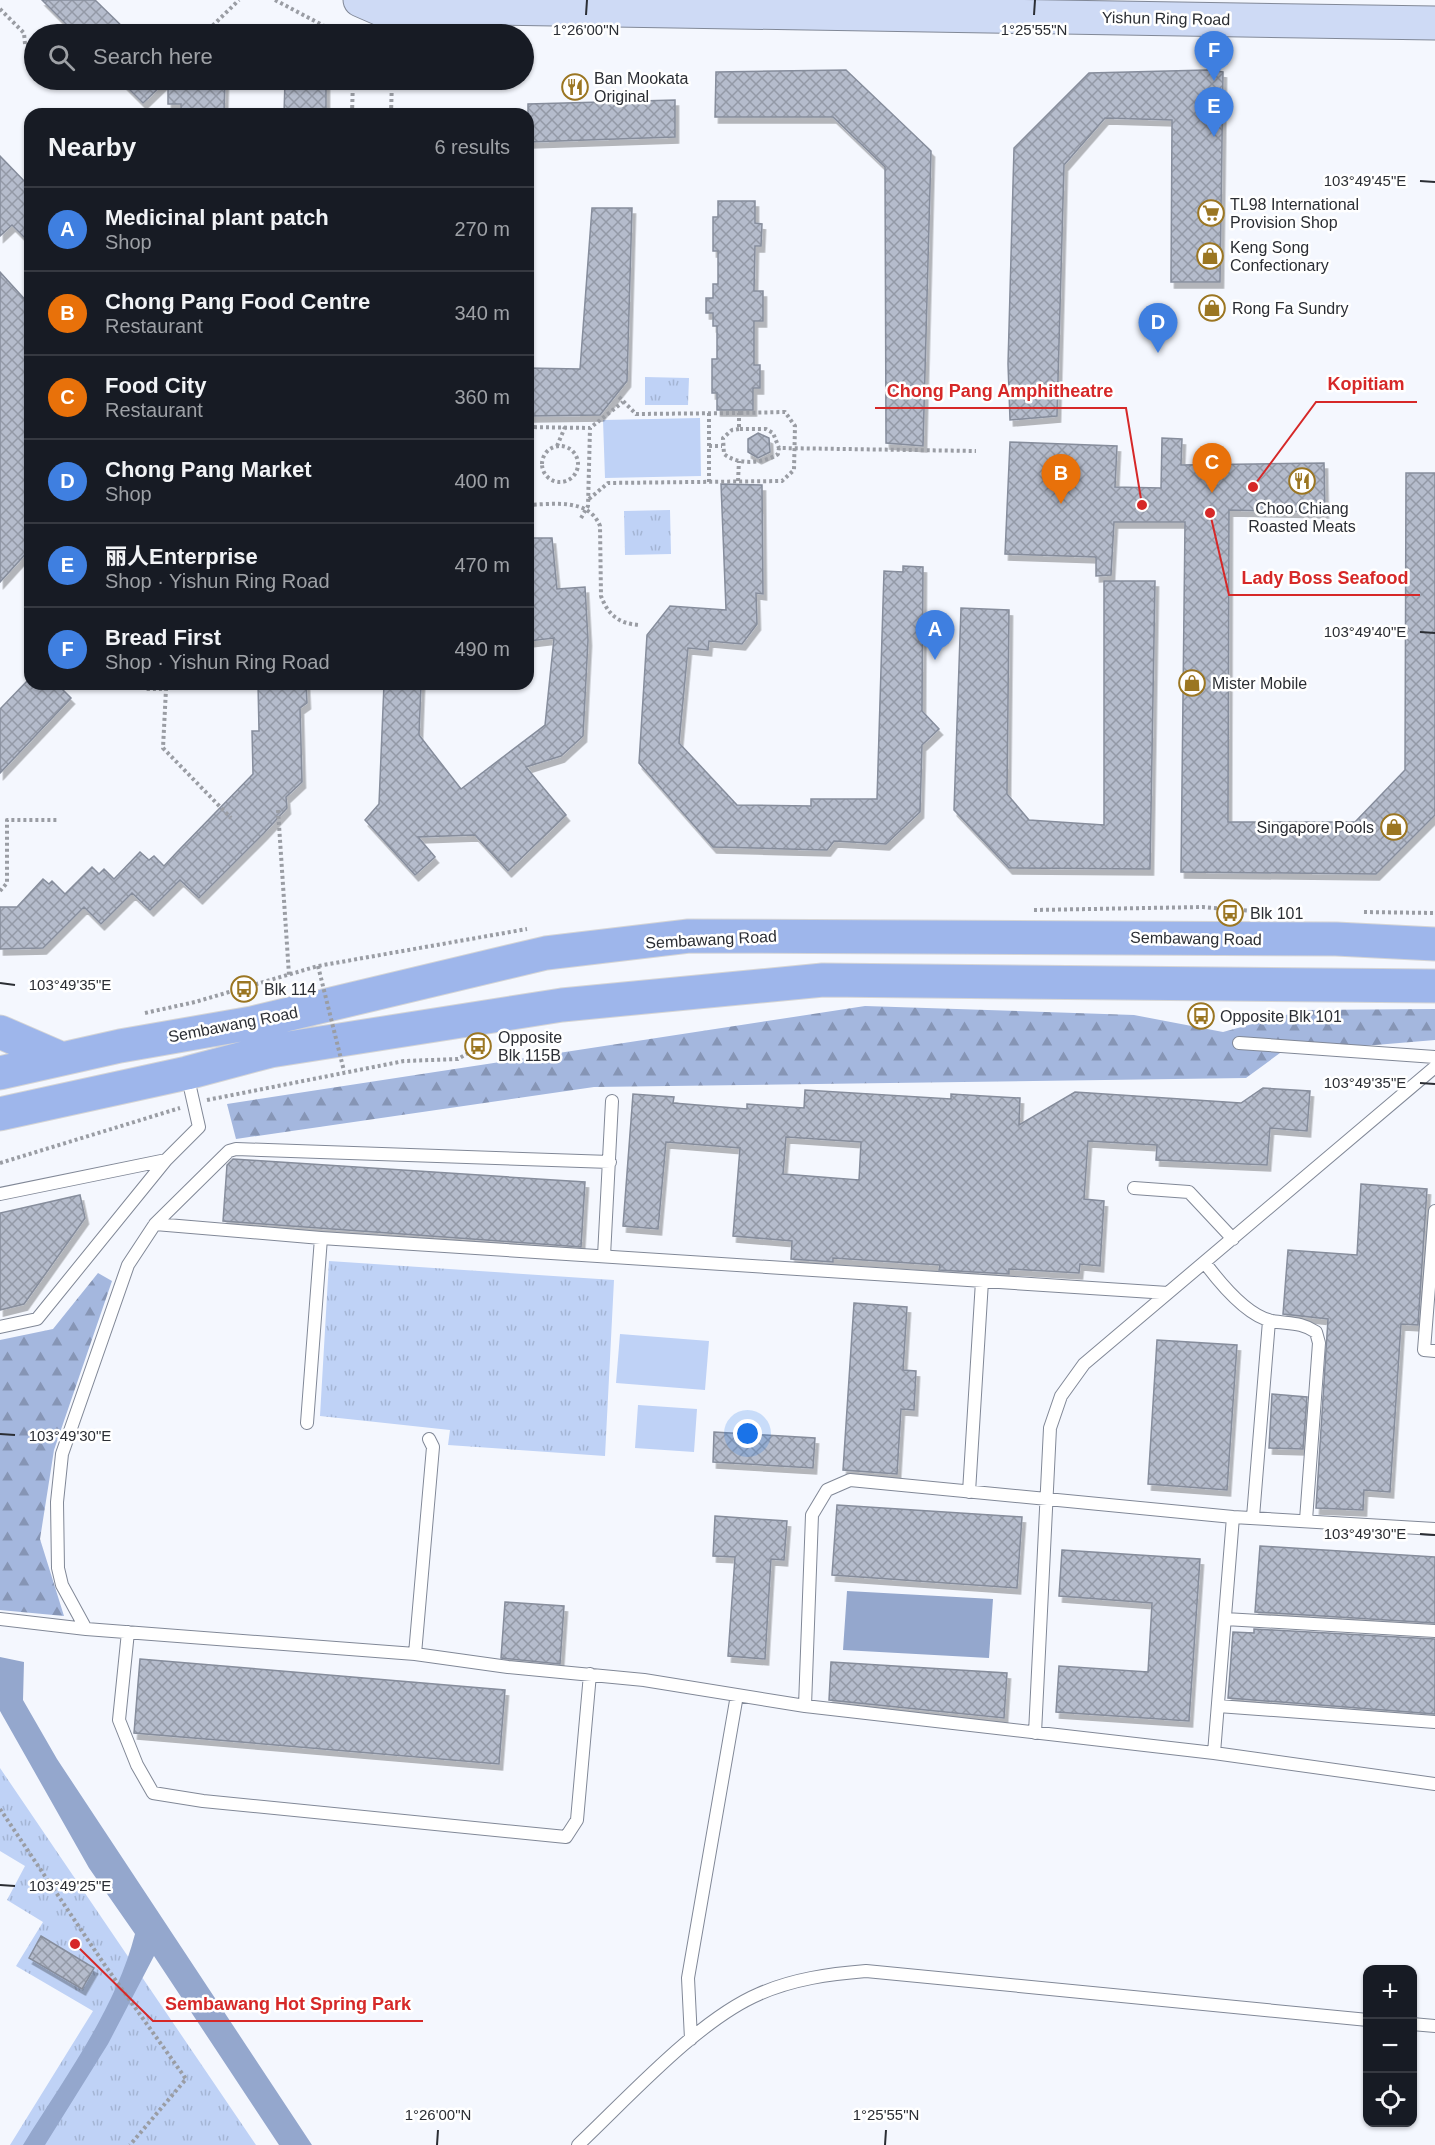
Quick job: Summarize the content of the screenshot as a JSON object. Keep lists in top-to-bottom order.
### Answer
{
  "streets": {
    "main road": ["Yishun Ring Road", "Sembawang Road"]
  },
  "places": {
    "restaurant": ["Ban Mookata Original", "Choo Chiang Roasted Meats"],
    "supermarket": ["TL98 International Provision Shop"],
    "shop": [
      "Keng Song Confectionary",
      "Rong Fa Sundry",
      "Mister Mobile",
      "Singapore Pools"
    ],
    "other": [
      "Kopitiam",
      "Chong Pang Amphitheatre",
      "Lady Boss Seafood",
      "Sembawang Hot Spring Park"
    ],
    "bus stop": [
      "Blk 101",
      "Blk 114",
      "Opposite Blk 101",
      "Opposite Blk 115B"
    ]
  },
  "page": {
    "search": "Search here",
    "pins": [
      "F",
      "E",
      "D",
      "C",
      "B",
      "A"
    ],
    "heading": ["Nearby", "6 results"],
    "list": [
      {
        "mark": "A",
        "name": "Medicinal plant patch",
        "note": "Shop",
        "value": "270 m"
      },
      {
        "mark": "B",
        "name": "Chong Pang Food Centre",
        "note": "Restaurant",
        "value": "340 m"
      },
      {
        "mark": "C",
        "name": "Food City",
        "note": "Restaurant",
        "value": "360 m"
      },
      {
        "mark": "D",
        "name": "Chong Pang Market",
        "note": "Shop",
        "value": "400 m"
      },
      {
        "mark": "E",
        "name": "丽人Enterprise",
        "note": "Shop · Yishun Ring Road",
        "value": "470 m"
      },
      {
        "mark": "F",
        "name": "Bread First",
        "note": "Shop · Yishun Ring Road",
        "value": "490 m"
      }
    ],
    "map_buttons": ["+", "−"]
  },
  "coordinates": [
    "1°26'00\"N",
    "1°25'55\"N",
    "103°49'45\"E",
    "103°49'40\"E",
    "103°49'35\"E",
    "103°49'30\"E",
    "103°49'25\"E"
  ]
}
